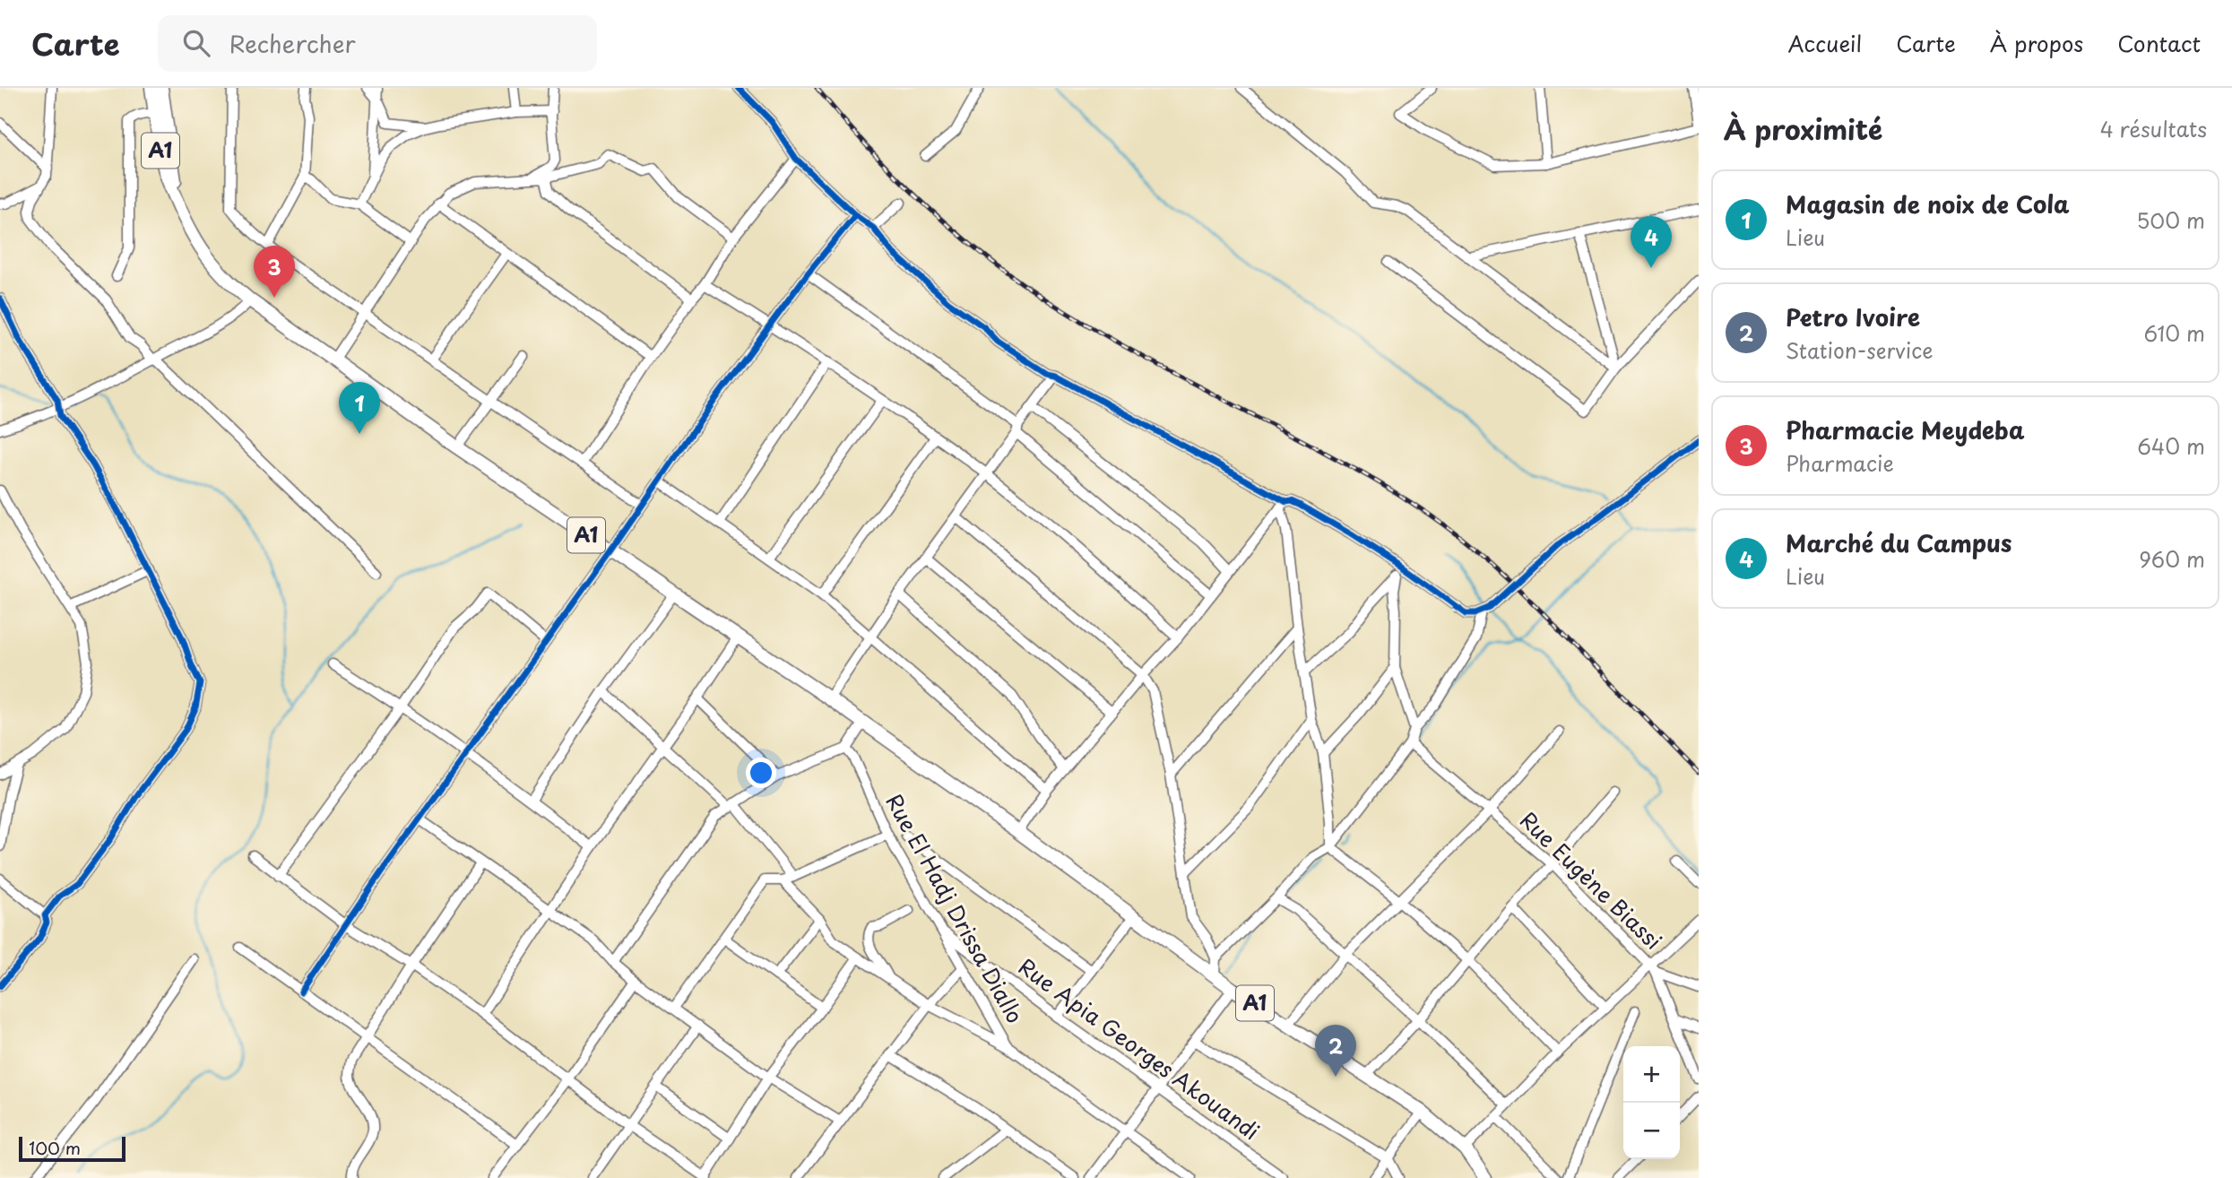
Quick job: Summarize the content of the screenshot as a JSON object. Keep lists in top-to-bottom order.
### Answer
{
  "streets": {
    "main road": ["A1"],
    "street": ["Rue Eugène Biassi", "Rue El Hadj Drissa Diallo", "Rue Apia Georges Akouandi"]
  },
  "crossings": [
    ["Rue El Hadj Drissa Diallo", "Rue Apia Georges Akouandi"]
  ],
  "scale_bar": "100 m",
  "page": {
    "header": "Carte",
    "search": "Rechercher",
    "nav": [
      "Accueil",
      "Carte",
      "À propos",
      "Contact"
    ],
    "heading": ["À proximité", "4 résultats"],
    "list": [
      {
        "mark": "1",
        "name": "Magasin de noix de Cola",
        "note": "Lieu",
        "value": "500 m"
      },
      {
        "mark": "2",
        "name": "Petro Ivoire",
        "note": "Station-service",
        "value": "610 m"
      },
      {
        "mark": "3",
        "name": "Pharmacie Meydeba",
        "note": "Pharmacie",
        "value": "640 m"
      },
      {
        "mark": "4",
        "name": "Marché du Campus",
        "note": "Lieu",
        "value": "960 m"
      }
    ],
    "pins": [
      "4",
      "3",
      "1",
      "2"
    ],
    "map_buttons": ["+", "−"],
    "scale": "100 m"
  }
}
